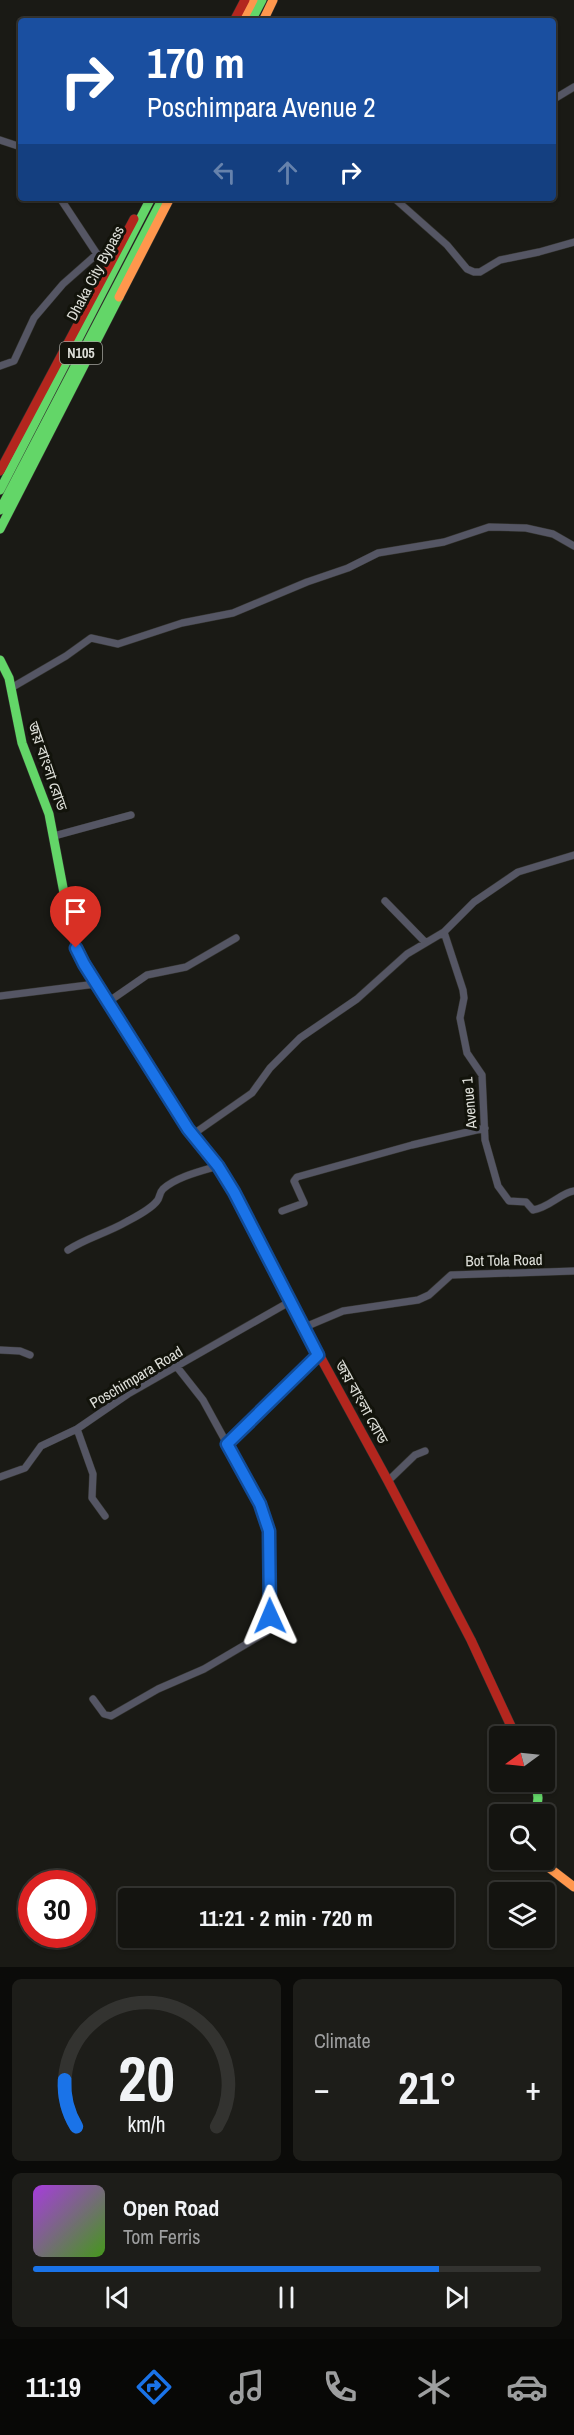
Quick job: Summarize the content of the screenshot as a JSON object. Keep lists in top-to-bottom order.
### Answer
{
  "streets": {
    "main road": ["Dhaka City Bypass", "N105", "জয় বাংলা রোড"],
    "street": ["Avenue 1", "Bot Tola Road", "Poschimpara Road"]
  },
  "crossings": [
    ["জয় বাংলা রোড", "Bot Tola Road"],
    ["জয় বাংলা রোড", "Poschimpara Road"]
  ],
  "north": "left",
  "page": {
    "turn": ["170 m", "Poschimpara Avenue 2"],
    "limit": "30",
    "trip": "11:21 · 2 min · 720 m",
    "tile": "Climate",
    "heat": ["−", "21°", "+"],
    "song": ["Open Road", "Tom Ferris"],
    "tabs": "11:19",
    "gauge": ["20", "km/h"]
  }
}
